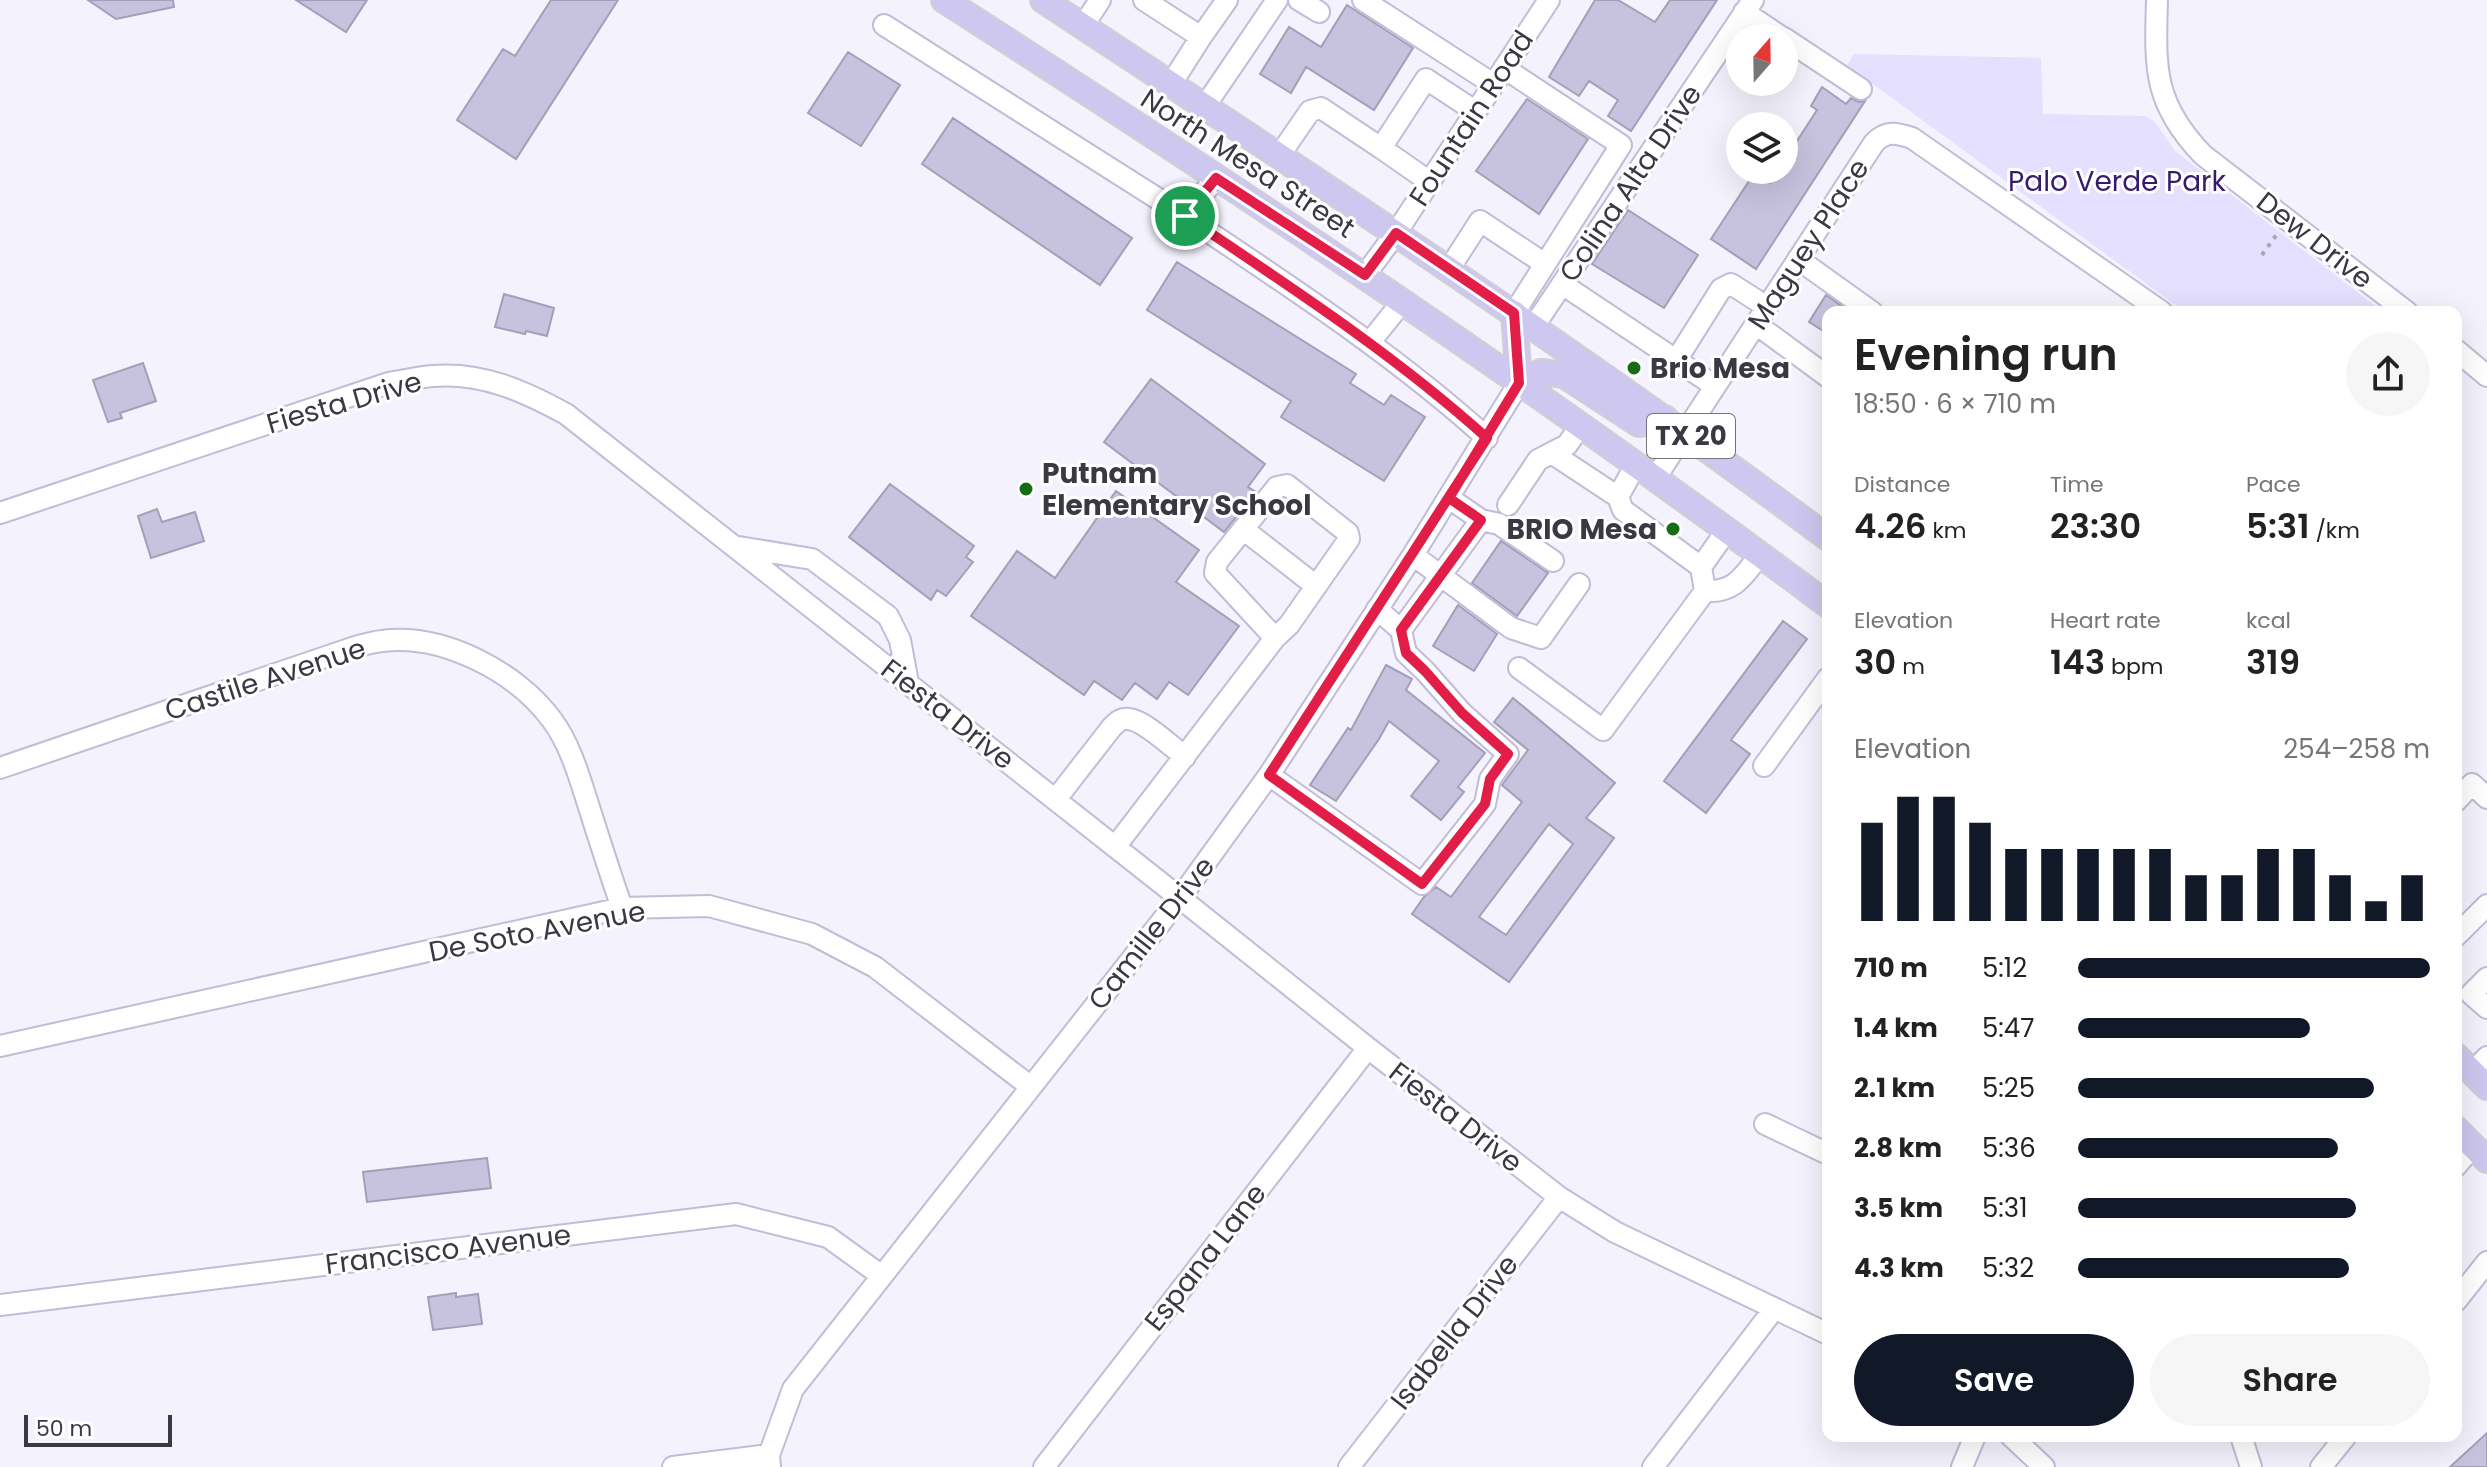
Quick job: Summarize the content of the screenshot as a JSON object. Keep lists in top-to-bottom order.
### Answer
{
  "streets": {
    "main road": ["North Mesa Street", "TX 20"],
    "street": [
      "Fountain Road",
      "Colina Alta Drive",
      "Dew Drive",
      "Maguey Place",
      "Fiesta Drive",
      "Castile Avenue",
      "De Soto Avenue",
      "Camille Drive",
      "Francisco Avenue",
      "Espana Lane",
      "Isabella Drive"
    ]
  },
  "crossings": [
    ["Fountain Road", "North Mesa Street"],
    ["North Mesa Street", "Colina Alta Drive"],
    ["North Mesa Street", "Maguey Place"],
    ["North Mesa Street", "Camille Drive"],
    ["Fiesta Drive", "Camille Drive"],
    ["Fiesta Drive", "Espana Lane"],
    ["Fiesta Drive", "Isabella Drive"],
    ["Castile Avenue", "De Soto Avenue"],
    ["De Soto Avenue", "Camille Drive"],
    ["Camille Drive", "Francisco Avenue"]
  ],
  "parks": ["Palo Verde Park"],
  "places": ["Brio Mesa", "Putnam Elementary School", "BRIO Mesa"],
  "scale_bar": "50 m",
  "north": "top",
  "page": {
    "heading": ["Evening run", "18:50 · 6 × 710 m"],
    "stats": [
      ["Distance", "4.26 km"],
      ["Time", "23:30"],
      ["Pace", "5:31 /km"],
      ["Elevation", "30 m"],
      ["Heart rate", "143 bpm"],
      ["kcal", "319"]
    ],
    "chart": ["Elevation", "254–258 m"],
    "list": [
      {
        "name": "710 m",
        "note": "5:12"
      },
      {
        "name": "1.4 km",
        "note": "5:47"
      },
      {
        "name": "2.1 km",
        "note": "5:25"
      },
      {
        "name": "2.8 km",
        "note": "5:36"
      },
      {
        "name": "3.5 km",
        "note": "5:31"
      },
      {
        "name": "4.3 km",
        "note": "5:32"
      }
    ],
    "buttons": ["Save", "Share"],
    "scale": "50 m"
  }
}
